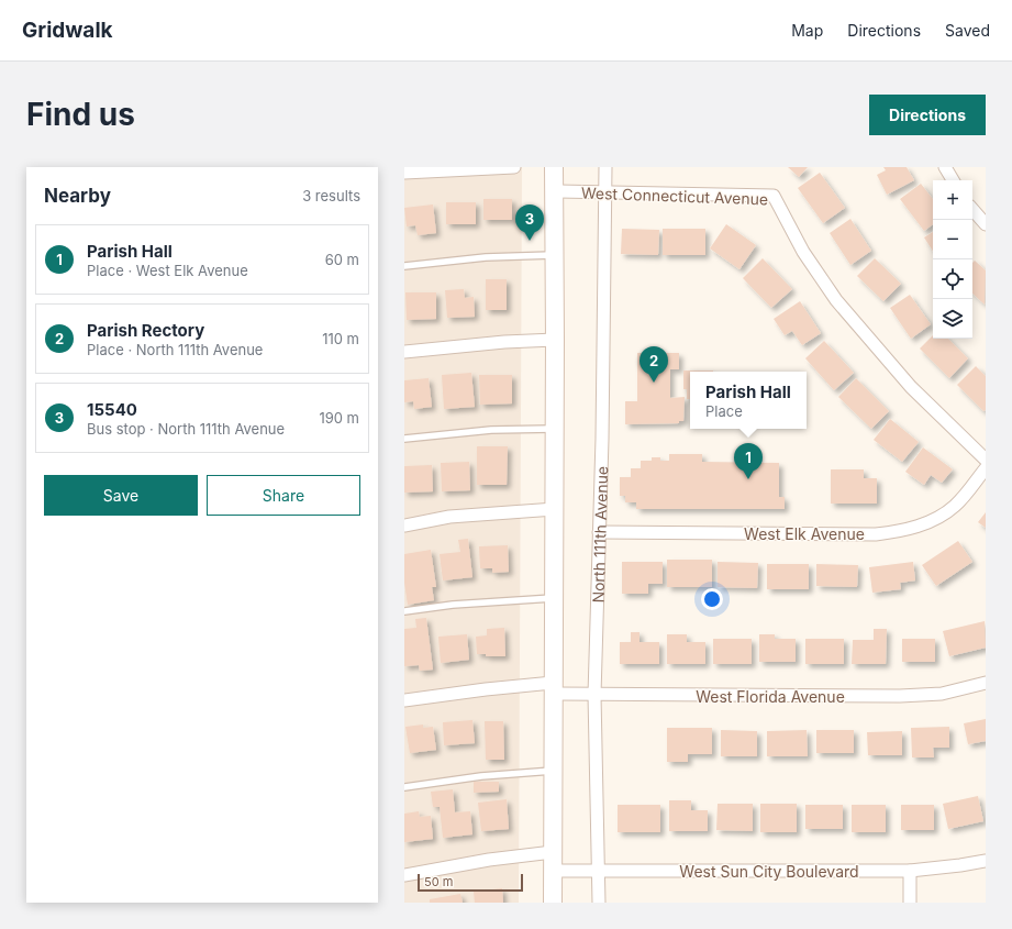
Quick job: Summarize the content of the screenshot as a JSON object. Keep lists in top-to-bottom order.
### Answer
{
  "streets": {
    "street": [
      "West Connecticut Avenue",
      "West Elk Avenue",
      "North 111th Avenue",
      "West Florida Avenue",
      "West Sun City Boulevard"
    ]
  },
  "crossings": [
    ["West Connecticut Avenue", "North 111th Avenue"],
    ["West Elk Avenue", "North 111th Avenue"],
    ["North 111th Avenue", "West Florida Avenue"],
    ["North 111th Avenue", "West Sun City Boulevard"]
  ],
  "scale_bar": "50 m",
  "page": {
    "header": "Gridwalk",
    "nav": ["Map", "Directions", "Saved"],
    "buttons": [
      "Directions",
      ["Save", "Share"]
    ],
    "title": "Find us",
    "heading": ["Nearby", "3 results"],
    "map_buttons": ["+", "−"],
    "pins": ["3", "2", "1"],
    "list": [
      {
        "mark": "1",
        "name": "Parish Hall",
        "note": "Place · West Elk Avenue",
        "value": "60 m"
      },
      {
        "mark": "2",
        "name": "Parish Rectory",
        "note": "Place · North 111th Avenue",
        "value": "110 m"
      },
      {
        "mark": "3",
        "name": "15540",
        "note": "Bus stop · North 111th Avenue",
        "value": "190 m"
      }
    ],
    "popup": ["Parish Hall", "Place"],
    "scale": "50 m"
  }
}
